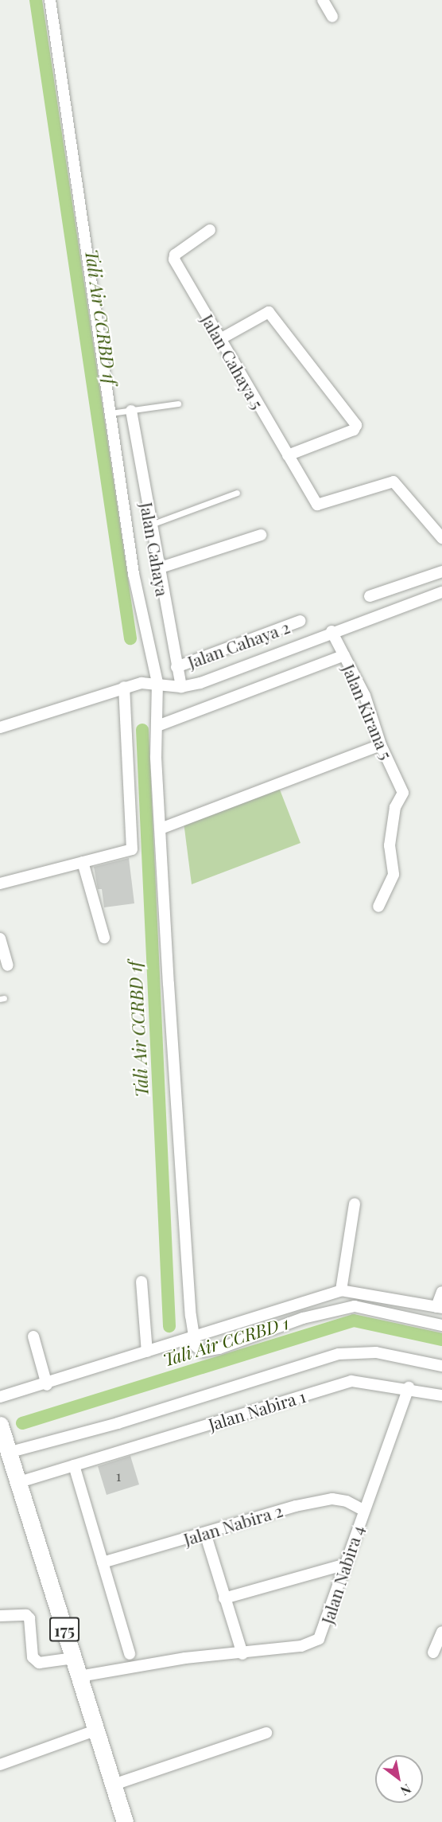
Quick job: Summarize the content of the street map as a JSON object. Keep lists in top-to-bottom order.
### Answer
{
  "streets": {
    "main road": ["175"],
    "street": [
      "Jalan Cahaya 5",
      "Jalan Cahaya",
      "Jalan Cahaya 2",
      "Jalan Kirana 5",
      "Jalan Nabira 1",
      "Jalan Nabira 2",
      "Jalan Nabira 4"
    ]
  },
  "crossings": [
    ["Jalan Cahaya", "Jalan Cahaya 2"],
    ["Jalan Nabira 1", "Jalan Nabira 4"],
    ["Jalan Nabira 1", "175"],
    ["Jalan Nabira 2", "Jalan Nabira 4"],
    ["Jalan Nabira 4", "175"]
  ],
  "water": ["Tali Air CCRBD 1f", "Tali Air CCRBD 1"],
  "house_numbers": ["1"],
  "north": "bottom right"
}
